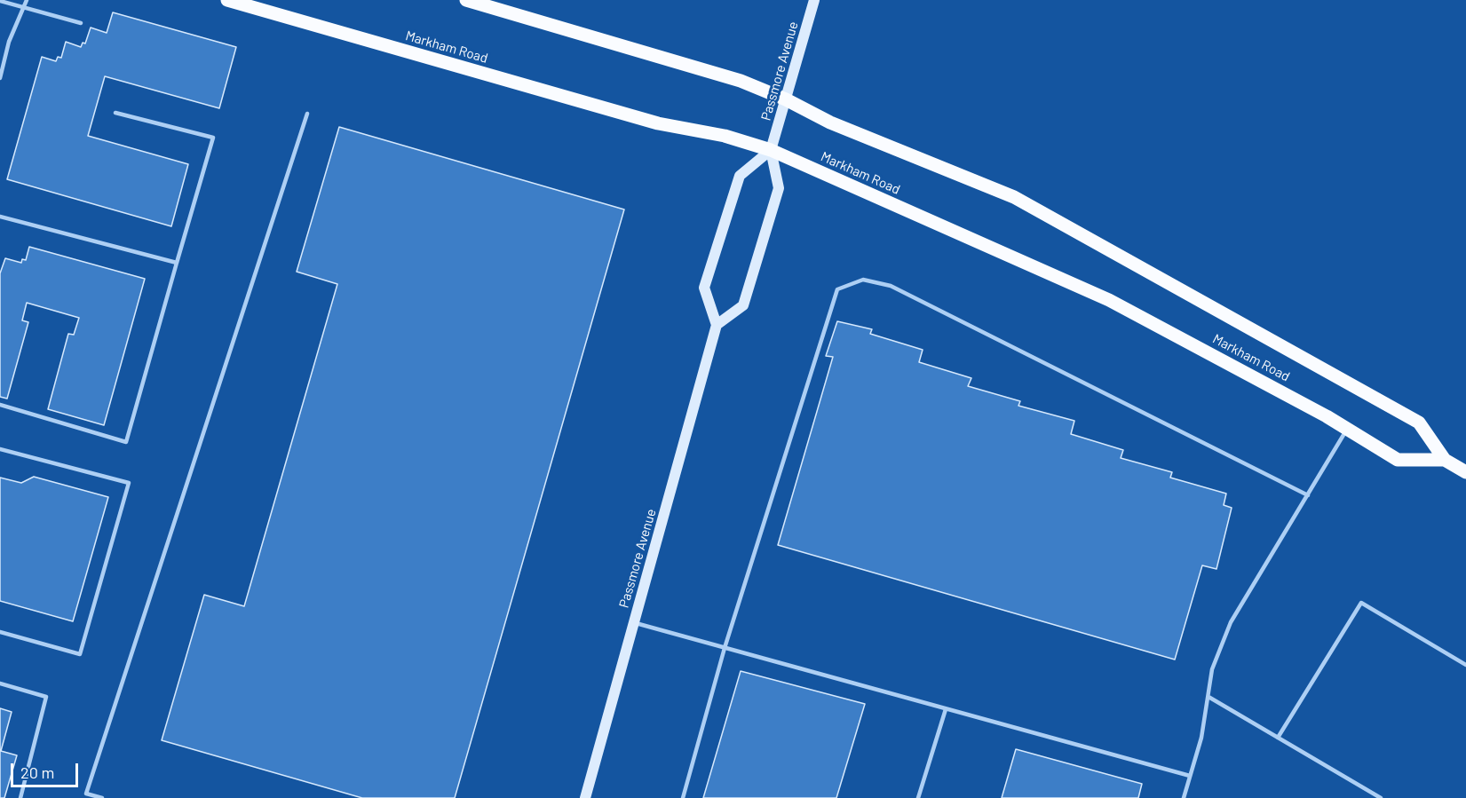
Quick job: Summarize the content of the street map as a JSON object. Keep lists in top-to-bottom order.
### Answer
{
  "streets": {
    "main road": ["Markham Road"],
    "street": ["Passmore Avenue"]
  },
  "crossings": [
    ["Markham Road", "Passmore Avenue"]
  ],
  "scale_bar": "20 m"
}
